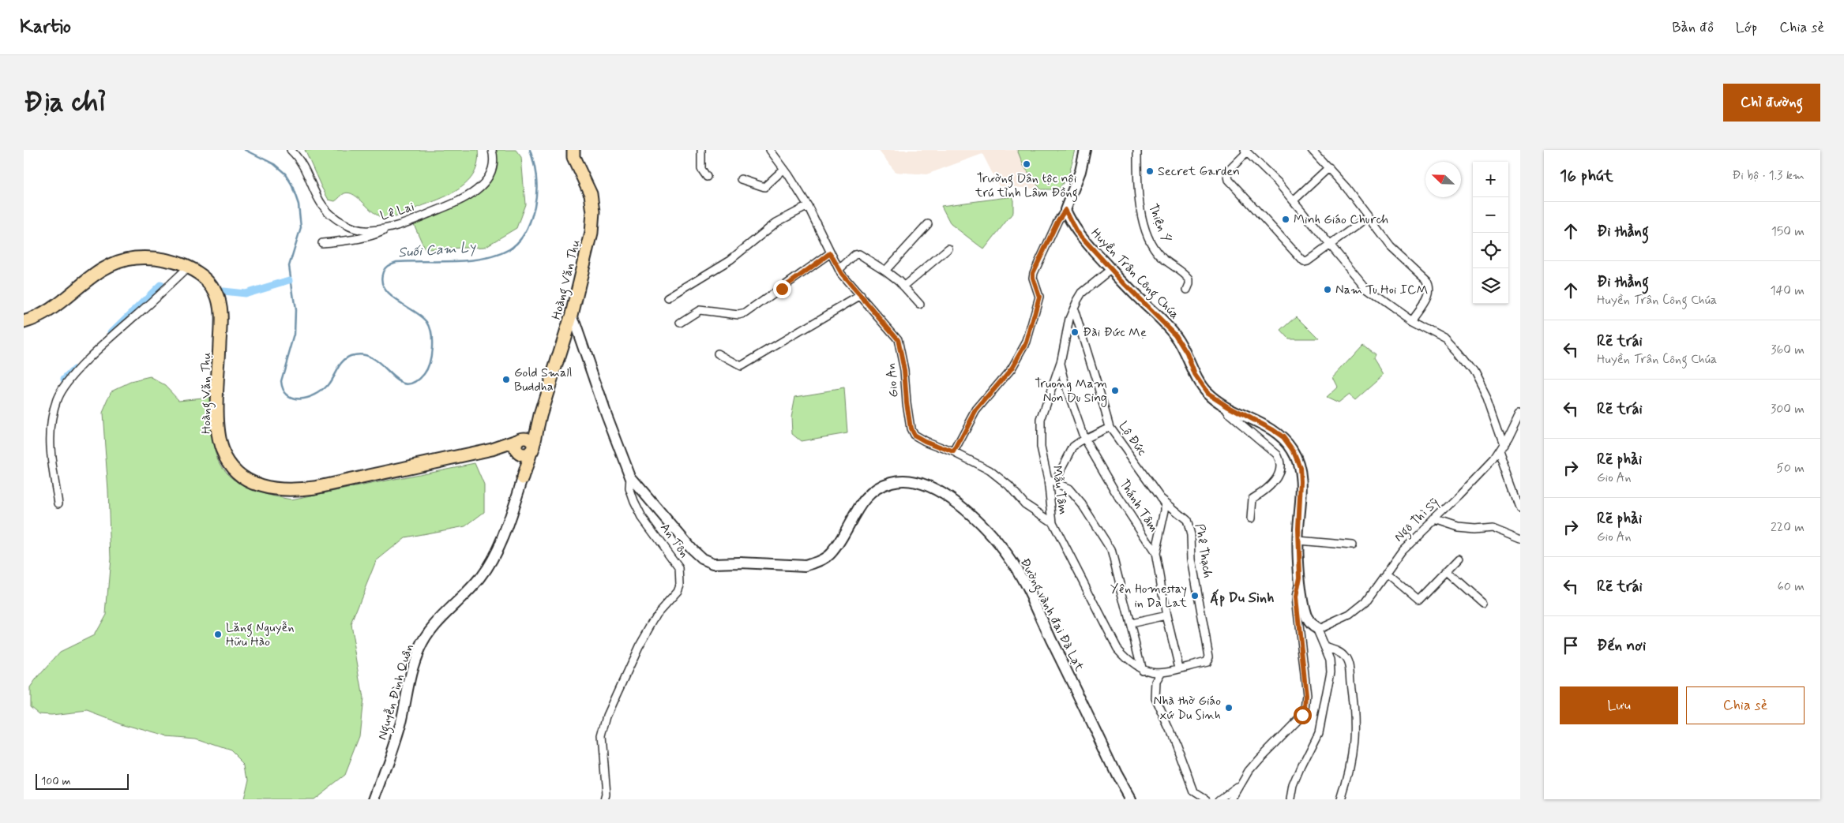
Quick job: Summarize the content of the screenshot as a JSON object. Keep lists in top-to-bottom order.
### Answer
{
  "streets": {
    "main road": ["Hoàng Văn Thụ"],
    "street": [
      "Lê Lai",
      "Thiện Ý",
      "Huyền Trân Công Chúa",
      "Gio An",
      "Lộ Đức",
      "Mẫu Tâm",
      "Thánh Tâm",
      "Ngô Thì Sỹ",
      "An Tôn",
      "Phê Thạch",
      "Đường vành đai Đà Lạt",
      "Nguyễn Đình Quân"
    ]
  },
  "crossings": [
    ["Huyền Trân Công Chúa", "Mẫu Tâm"],
    ["Huyền Trân Công Chúa", "Ngô Thì Sỹ"],
    ["Hoàng Văn Thụ", "An Tôn"],
    ["Gio An", "Mẫu Tâm"],
    ["Lộ Đức", "Mẫu Tâm"],
    ["Lộ Đức", "Thánh Tâm"],
    ["Lộ Đức", "Phê Thạch"],
    ["Mẫu Tâm", "Thánh Tâm"],
    ["Thánh Tâm", "Phê Thạch"],
    ["An Tôn", "Đường vành đai Đà Lạt"]
  ],
  "districts": ["Ấp Du Sinh"],
  "water": ["Suối Cam Ly"],
  "places": [
    "Trường Dân tộc nội trú tỉnh Lâm Đồng",
    "Secret Garden",
    "Minh Giáo Church",
    "Nam Tu Hoi ICM",
    "Đài Đức Mẹ",
    "Gold Small Buddha",
    "Truong Mam Non Du Sing",
    "Yên Homestay in Da Lat",
    "Lăng Nguyễn Hữu Hào",
    "Nhà thờ Giáo xứ Du Sinh"
  ],
  "scale_bar": "100 m",
  "north": "top left",
  "page": {
    "header": "Kartio",
    "nav": ["Bản đồ", "Lớp", "Chia sẻ"],
    "buttons": [
      "Chỉ đường",
      ["Lưu", "Chia sẻ"]
    ],
    "title": "Địa chỉ",
    "heading": ["16 phút", "Đi bộ · 1.3 km"],
    "map_buttons": ["+", "−"],
    "list": [
      ["Đi thẳng", "150 m"],
      ["Đi thẳng", "Huyền Trân Công Chúa", "140 m"],
      ["Rẽ trái", "Huyền Trân Công Chúa", "360 m"],
      ["Rẽ trái", "300 m"],
      ["Rẽ phải", "Gio An", "50 m"],
      ["Rẽ phải", "Gio An", "220 m"],
      ["Rẽ trái", "60 m"],
      "Đến nơi"
    ],
    "scale": "100 m"
  }
}
